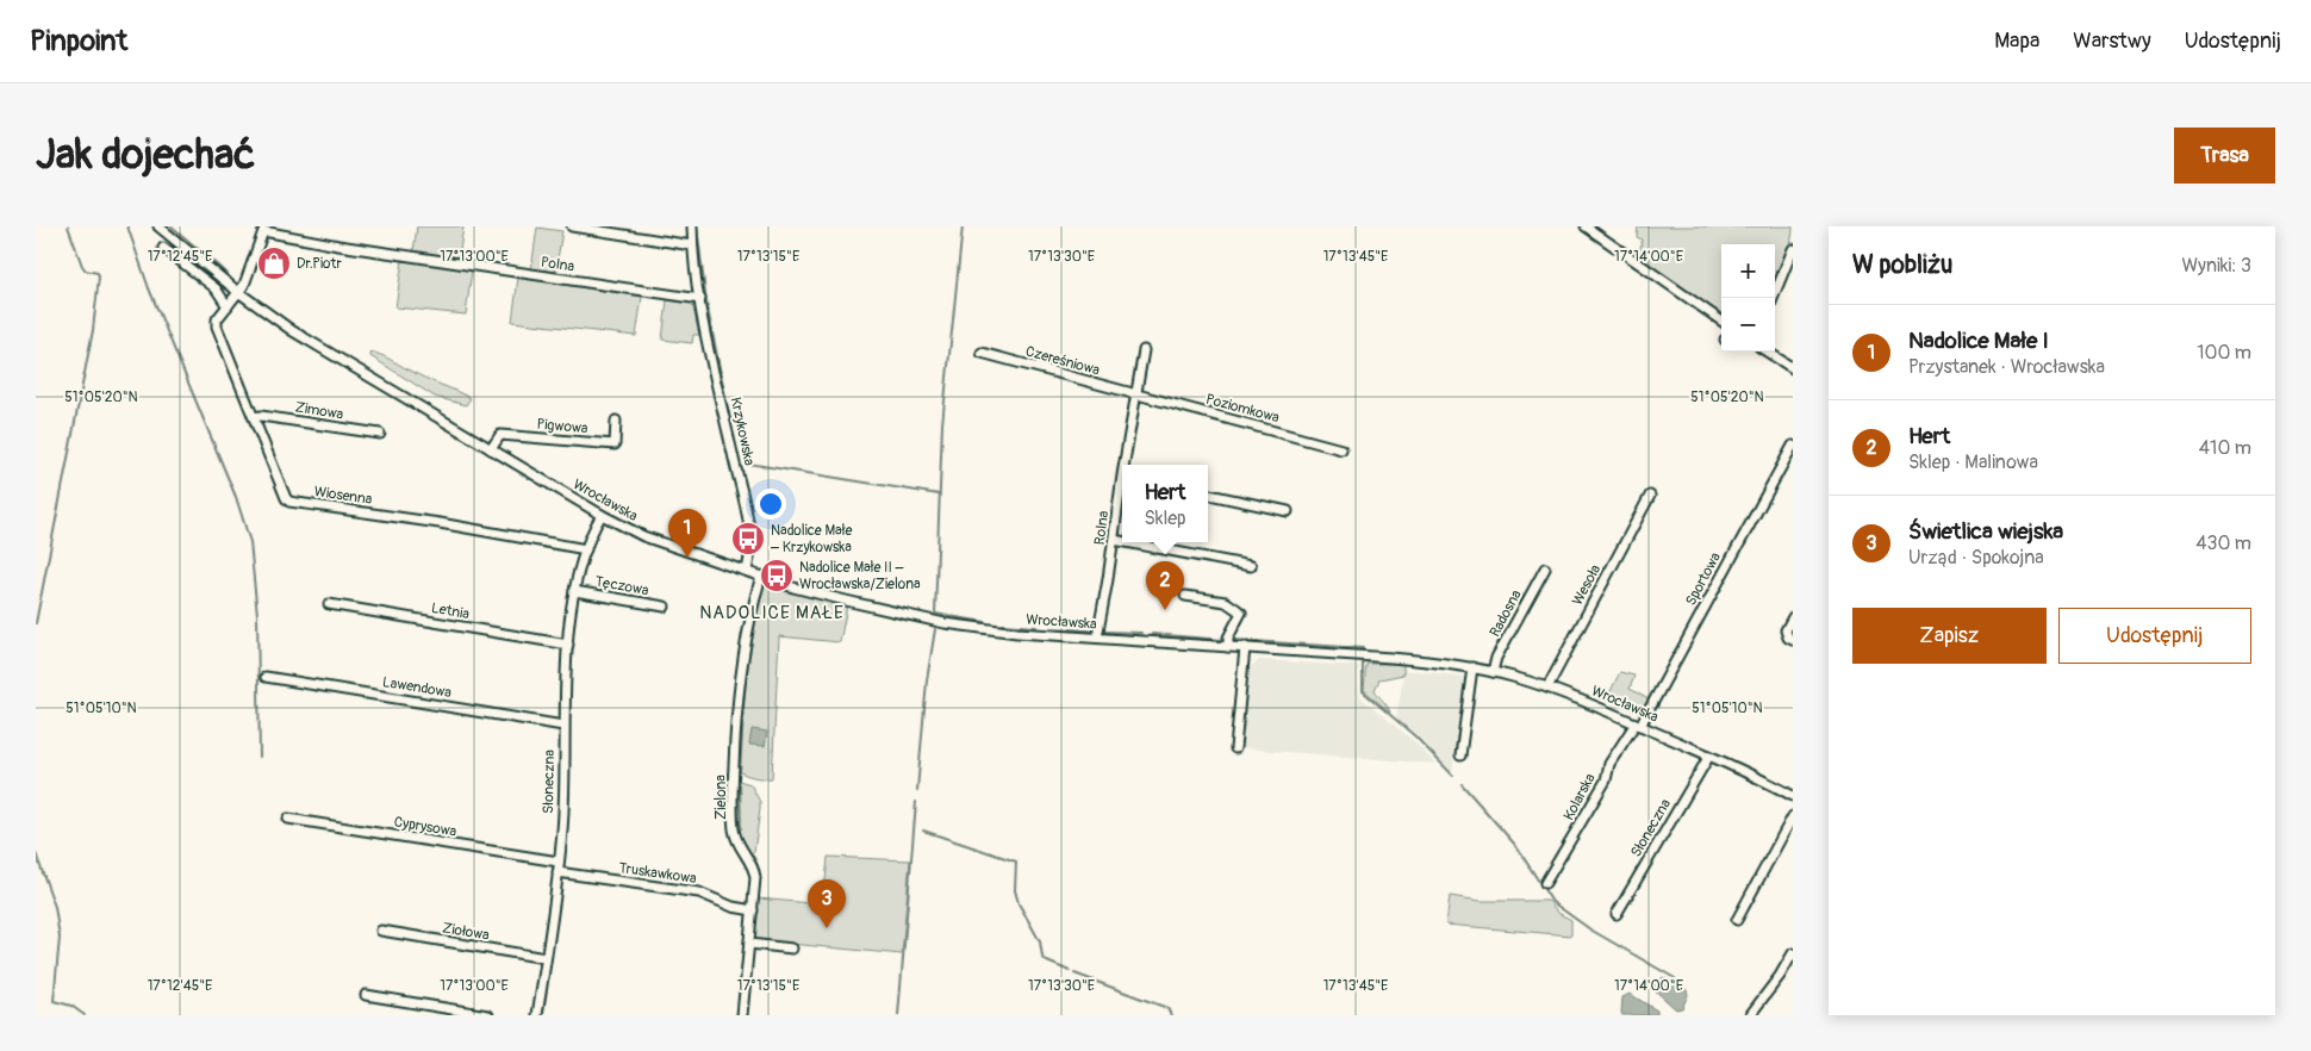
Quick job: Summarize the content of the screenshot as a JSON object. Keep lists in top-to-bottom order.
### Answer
{
  "streets": {
    "street": [
      "Polna",
      "Czereśniowa",
      "Poziomkowa",
      "Zimowa",
      "Pigwowa",
      "Krzykowska",
      "Wiosenna",
      "Wrocławska",
      "Rolna",
      "Sportowa",
      "Wesoła",
      "Tęczowa",
      "Letnia",
      "Radosna",
      "Lawendowa",
      "Słoneczna",
      "Zielona",
      "Kolarska",
      "Cyprysowa",
      "Truskawkowa",
      "Ziołowa"
    ]
  },
  "crossings": [
    ["Polna", "Krzykowska"],
    ["Polna", "Wiosenna"],
    ["Polna", "Wrocławska"],
    ["Czereśniowa", "Poziomkowa"],
    ["Czereśniowa", "Rolna"],
    ["Poziomkowa", "Rolna"],
    ["Zimowa", "Wiosenna"],
    ["Pigwowa", "Wrocławska"],
    ["Krzykowska", "Wrocławska"],
    ["Wiosenna", "Wrocławska"],
    ["Wiosenna", "Słoneczna"],
    ["Wrocławska", "Rolna"],
    ["Wrocławska", "Sportowa"],
    ["Wrocławska", "Wesoła"],
    ["Wrocławska", "Radosna"],
    ["Wrocławska", "Słoneczna"],
    ["Wrocławska", "Zielona"],
    ["Wrocławska", "Kolarska"],
    ["Sportowa", "Kolarska"],
    ["Tęczowa", "Słoneczna"],
    ["Letnia", "Słoneczna"],
    ["Lawendowa", "Słoneczna"],
    ["Słoneczna", "Cyprysowa"],
    ["Słoneczna", "Truskawkowa"],
    ["Słoneczna", "Ziołowa"],
    ["Zielona", "Truskawkowa"]
  ],
  "districts": ["NADOLICE MAŁE"],
  "places": {
    "shop": ["Dr.Piotr"],
    "bus stop": ["Nadolice Małe – Krzykowska", "Nadolice Małe II – Wrocławska/Zielona"]
  },
  "page": {
    "header": "Pinpoint",
    "nav": ["Mapa", "Warstwy", "Udostępnij"],
    "buttons": [
      "Trasa",
      ["Zapisz", "Udostępnij"]
    ],
    "title": "Jak dojechać",
    "heading": ["W pobliżu", "Wyniki: 3"],
    "map_buttons": ["+", "−"],
    "list": [
      {
        "mark": "1",
        "name": "Nadolice Małe I",
        "note": "Przystanek · Wrocławska",
        "value": "100 m"
      },
      {
        "mark": "2",
        "name": "Hert",
        "note": "Sklep · Malinowa",
        "value": "410 m"
      },
      {
        "mark": "3",
        "name": "Świetlica wiejska",
        "note": "Urząd · Spokojna",
        "value": "430 m"
      }
    ],
    "popup": ["Hert", "Sklep"],
    "pins": ["1", "2", "3"]
  },
  "coordinates": [
    "17°12'45\"E",
    "17°13'00\"E",
    "17°13'15\"E",
    "17°13'30\"E",
    "17°13'45\"E",
    "17°14'00\"E",
    "51°05'20\"N",
    "51°05'10\"N"
  ]
}
